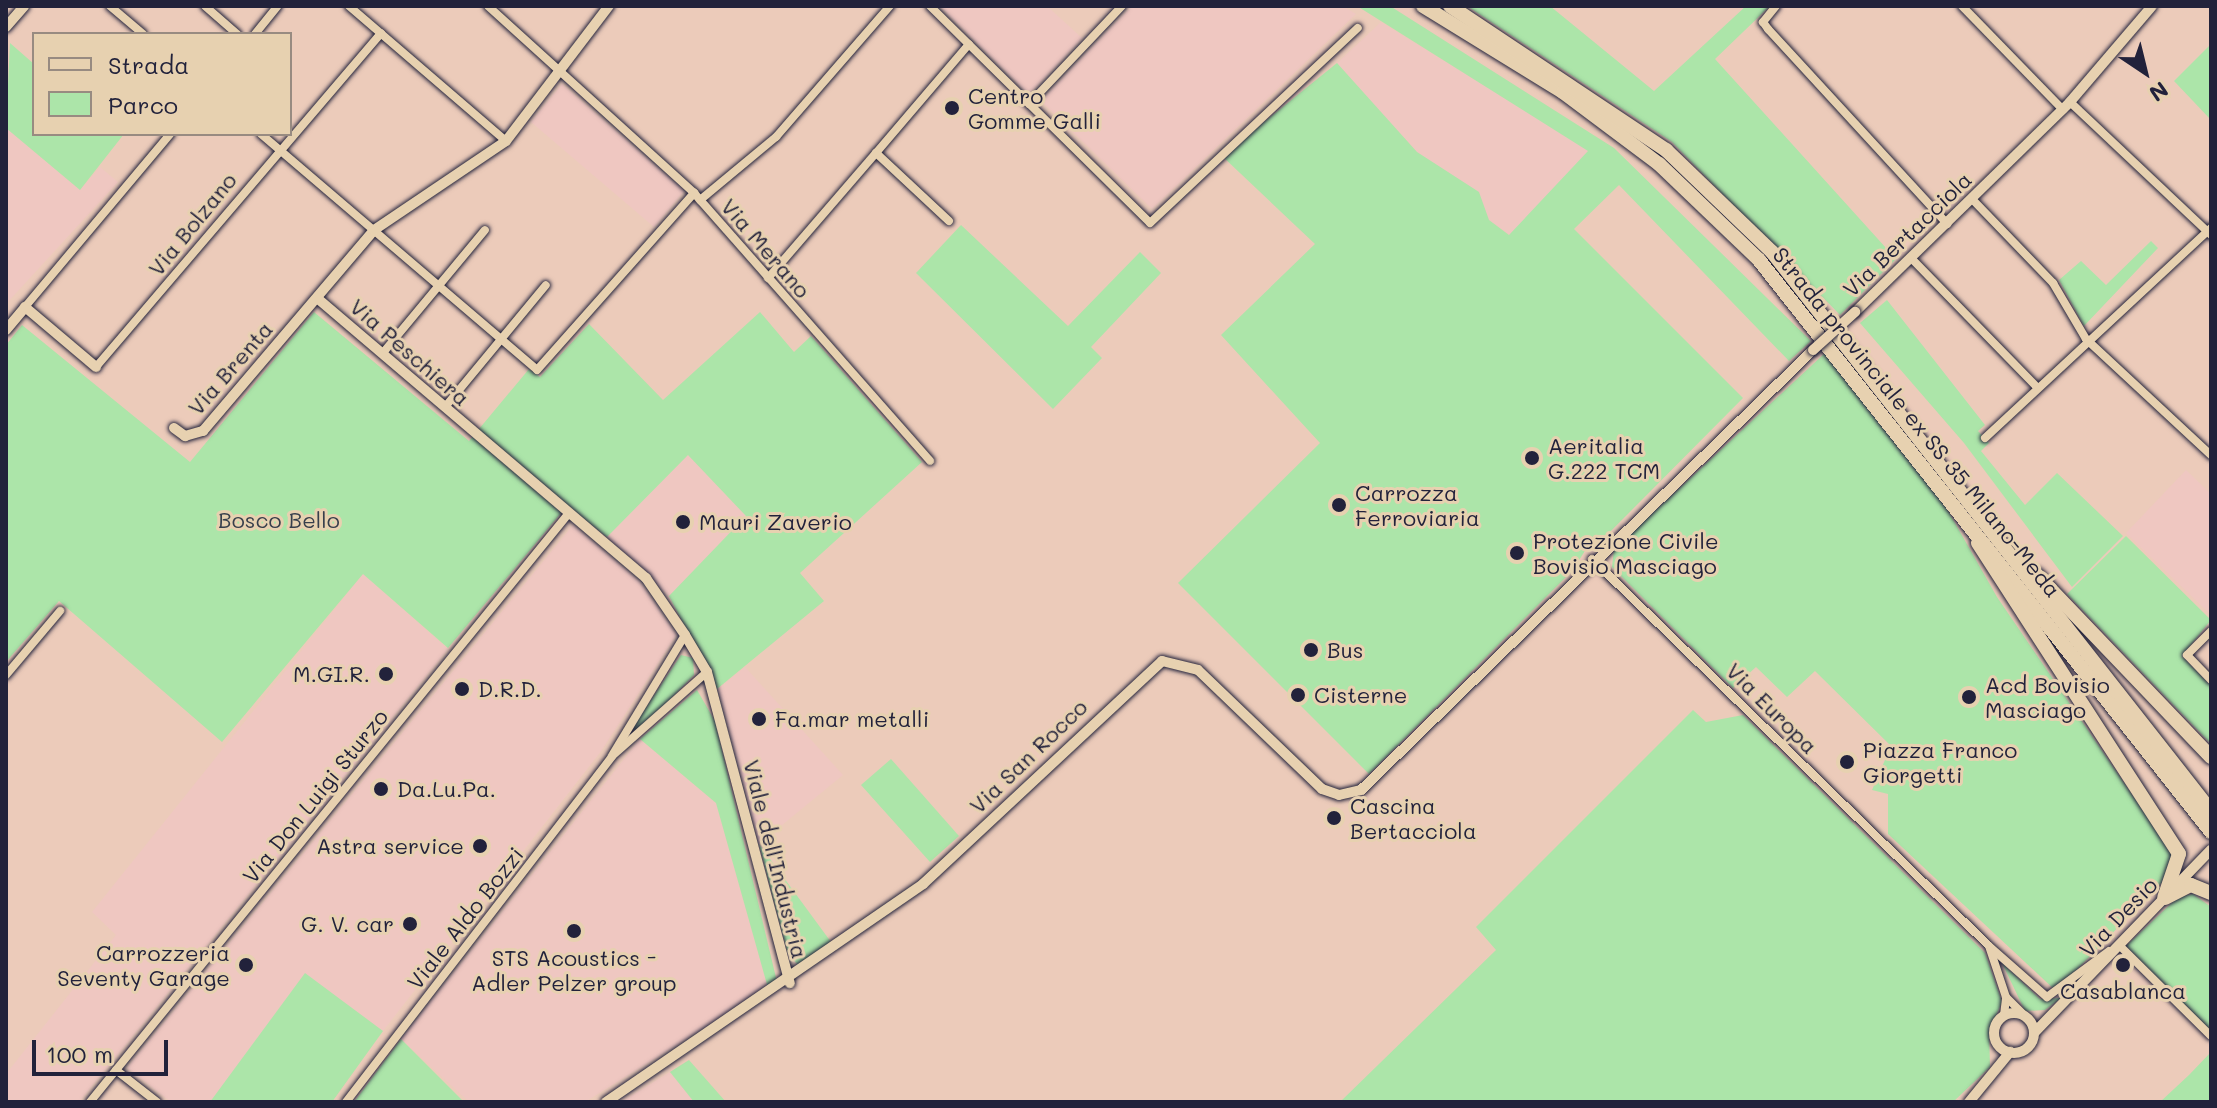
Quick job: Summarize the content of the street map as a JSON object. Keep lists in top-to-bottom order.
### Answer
{
  "streets": {
    "highway": ["Strada provinciale ex SS 35 Milano-Meda"],
    "street": [
      "Via Bolzano",
      "Via Bertacciola",
      "Via Merano",
      "Via Peschiera",
      "Via Brenta",
      "Via Europa",
      "Via San Rocco",
      "Via Don Luigi Sturzo",
      "Viale dell'Industria",
      "Via Desio",
      "Viale Aldo Bozzi"
    ]
  },
  "crossings": [
    ["Via Bertacciola", "Via Europa"],
    ["Via Bertacciola", "Via San Rocco"],
    ["Via Peschiera", "Via Brenta"],
    ["Via Peschiera", "Via Don Luigi Sturzo"],
    ["Via Peschiera", "Viale dell'Industria"],
    ["Via Europa", "Via Desio"],
    ["Via San Rocco", "Viale dell'Industria"],
    ["Via Don Luigi Sturzo", "Viale dell'Industria"],
    ["Viale dell'Industria", "Viale Aldo Bozzi"]
  ],
  "parks": ["Bosco Bello"],
  "places": [
    "Centro Gomme Galli",
    "Aeritalia G.222 TCM",
    "Carrozza Ferroviaria",
    "Mauri Zaverio",
    "Protezione Civile Bovisio Masciago",
    "Bus",
    "M.GI.R.",
    "D.R.D.",
    "Cisterne",
    "Acd Bovisio Masciago",
    "Fa.mar metalli",
    "Piazza Franco Giorgetti",
    "Da.Lu.Pa.",
    "Cascina Bertacciola",
    "Astra service",
    "G. V. car",
    "STS Acoustics - Adler Pelzer group",
    "Carrozzeria Seventy Garage",
    "Casablanca"
  ],
  "legend": ["Strada", "Parco"],
  "scale_bar": "100 m",
  "north": "bottom right"
}
